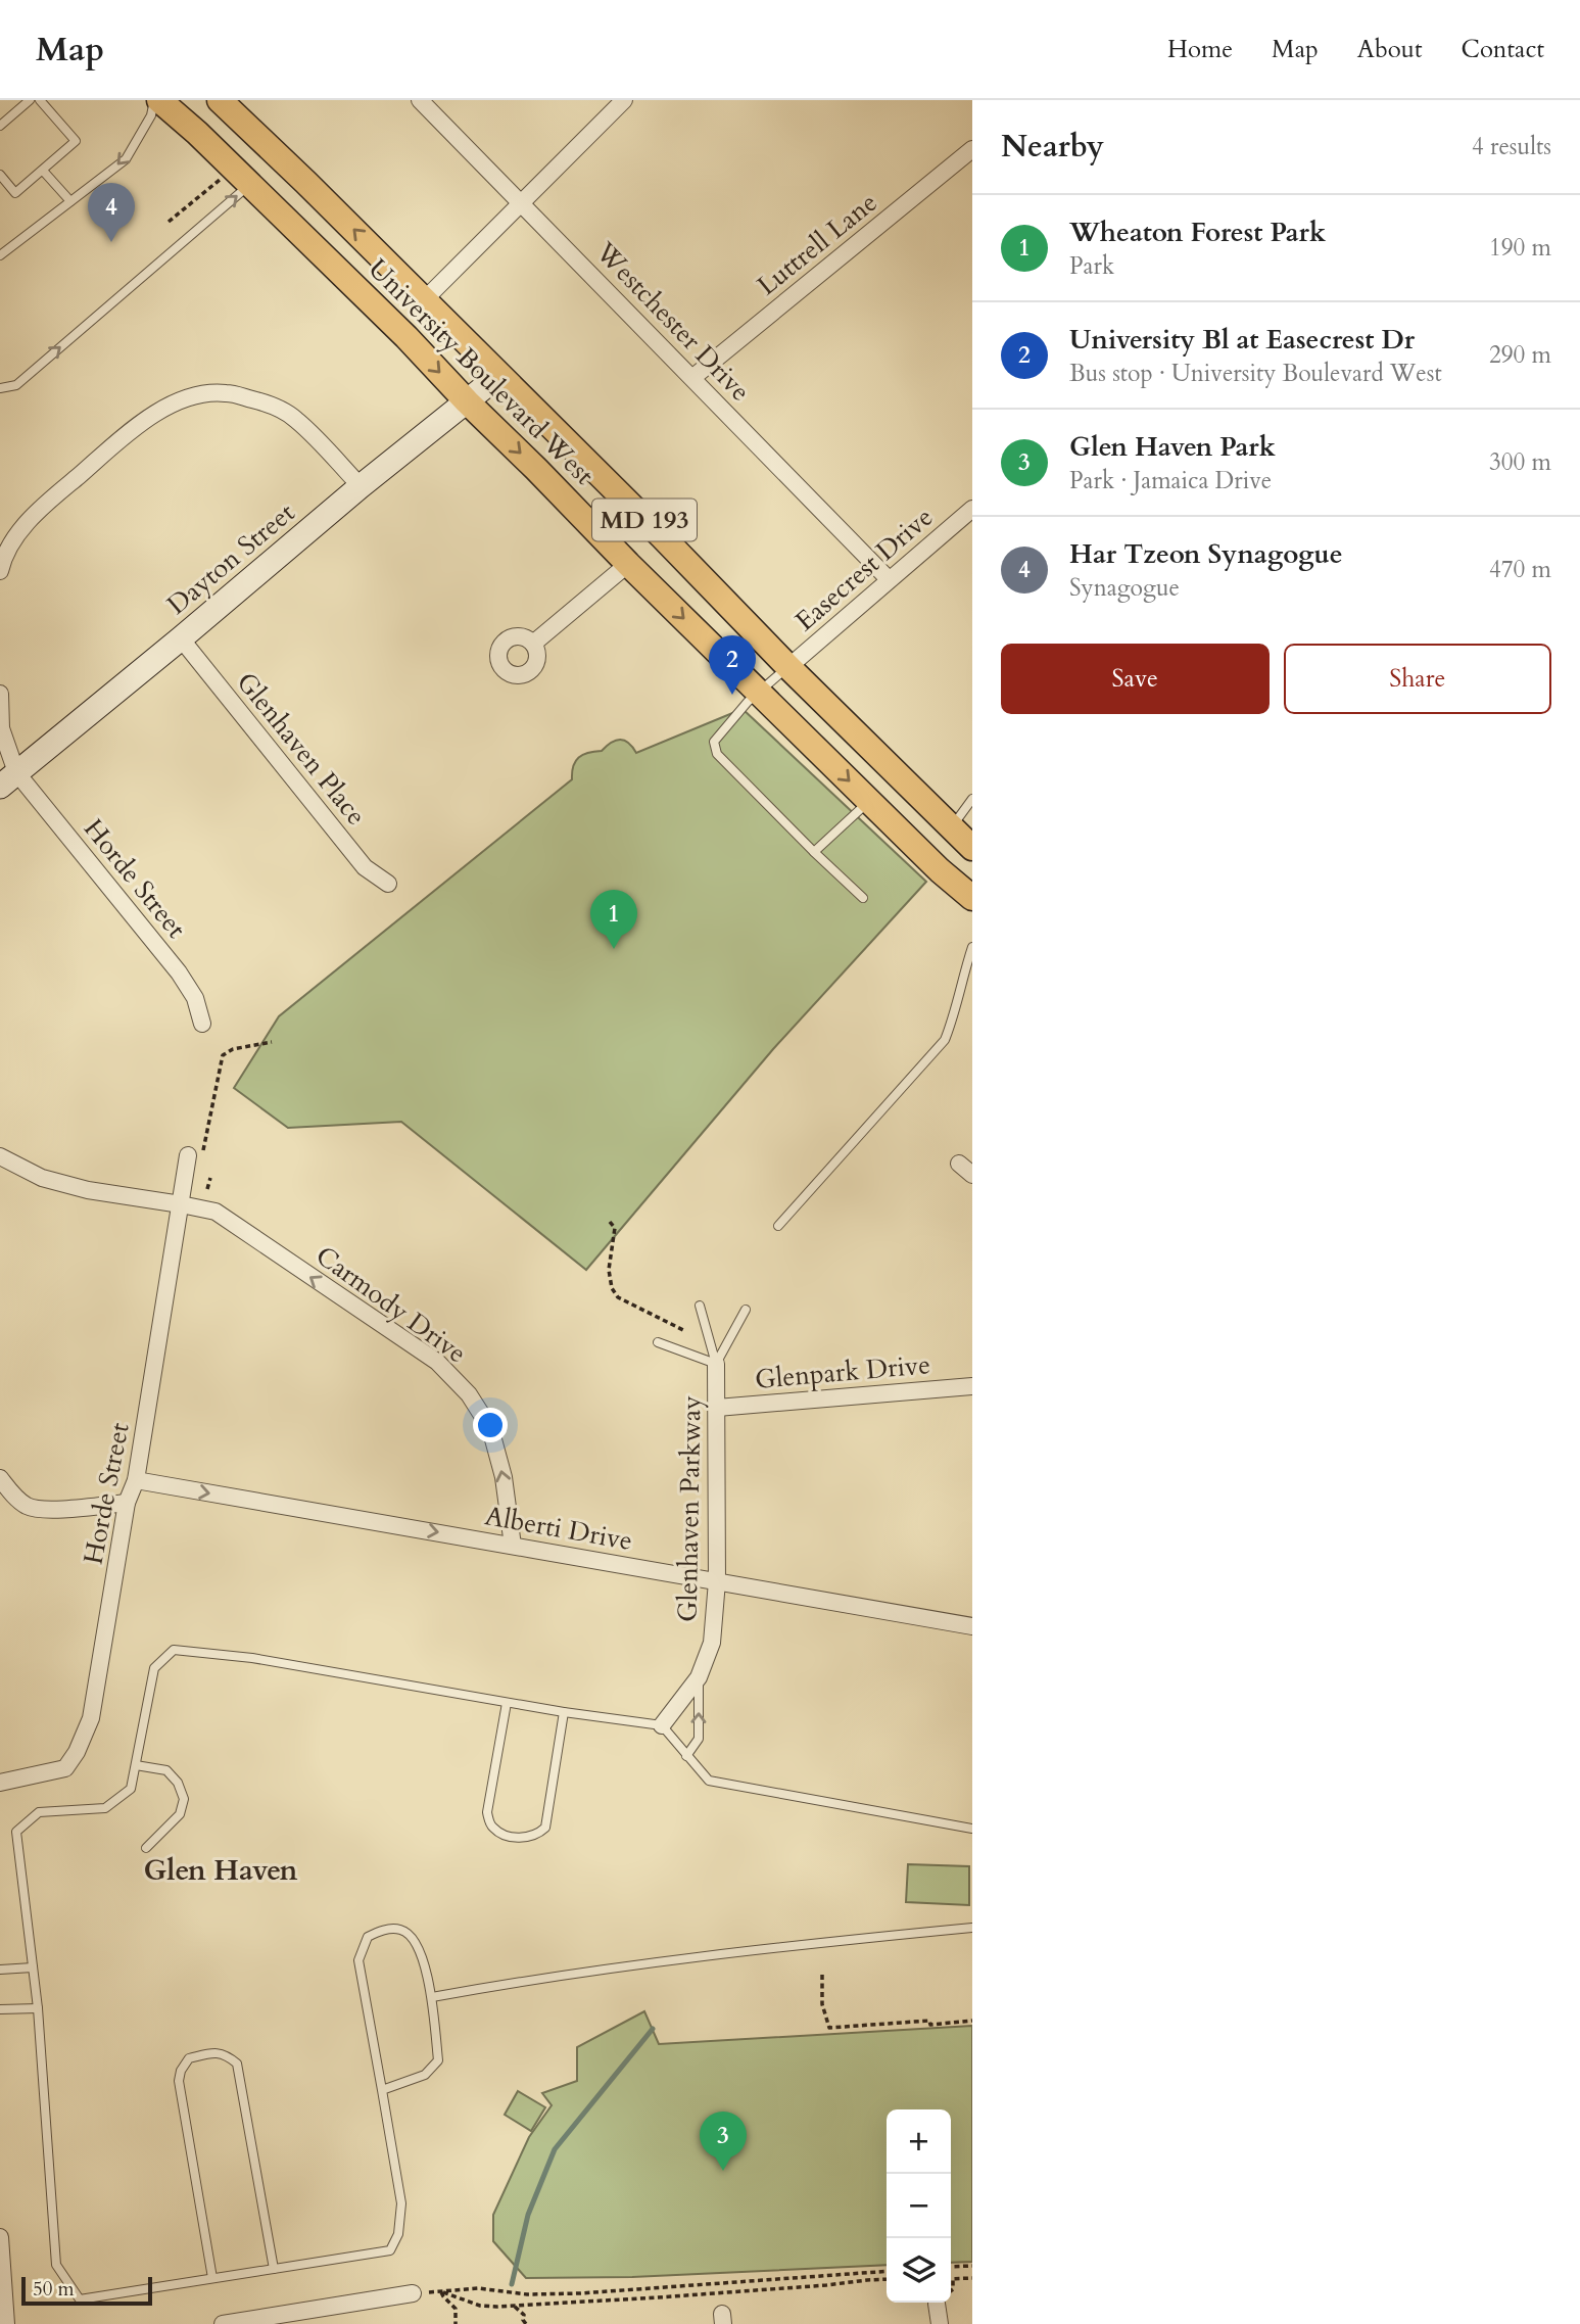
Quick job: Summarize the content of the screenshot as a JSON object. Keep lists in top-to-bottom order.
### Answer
{
  "streets": {
    "main road": ["University Boulevard West", "MD 193"],
    "street": [
      "Luttrell Lane",
      "Westchester Drive",
      "Dayton Street",
      "Easecrest Drive",
      "Glenhaven Place",
      "Horde Street",
      "Carmody Drive",
      "Glenpark Drive",
      "Glenhaven Parkway",
      "Alberti Drive"
    ]
  },
  "crossings": [
    ["Luttrell Lane", "Westchester Drive"],
    ["Westchester Drive", "Easecrest Drive"],
    ["University Boulevard West", "Dayton Street"],
    ["University Boulevard West", "Easecrest Drive"],
    ["Dayton Street", "Glenhaven Place"],
    ["Dayton Street", "Horde Street"],
    ["Horde Street", "Carmody Drive"],
    ["Horde Street", "Alberti Drive"],
    ["Carmody Drive", "Alberti Drive"],
    ["Glenpark Drive", "Glenhaven Parkway"],
    ["Glenhaven Parkway", "Alberti Drive"]
  ],
  "one_way": ["Carmody Drive", "Alberti Drive"],
  "districts": ["Glen Haven"],
  "scale_bar": "50 m",
  "page": {
    "header": "Map",
    "nav": [
      "Home",
      "Map",
      "About",
      "Contact"
    ],
    "heading": ["Nearby", "4 results"],
    "pins": [
      "4",
      "2",
      "1",
      "3"
    ],
    "list": [
      {
        "mark": "1",
        "name": "Wheaton Forest Park",
        "note": "Park",
        "value": "190 m"
      },
      {
        "mark": "2",
        "name": "University Bl at Easecrest Dr",
        "note": "Bus stop · University Boulevard West",
        "value": "290 m"
      },
      {
        "mark": "3",
        "name": "Glen Haven Park",
        "note": "Park · Jamaica Drive",
        "value": "300 m"
      },
      {
        "mark": "4",
        "name": "Har Tzeon Synagogue",
        "note": "Synagogue",
        "value": "470 m"
      }
    ],
    "buttons": ["Save", "Share"],
    "map_buttons": ["+", "−"],
    "scale": "50 m"
  }
}
